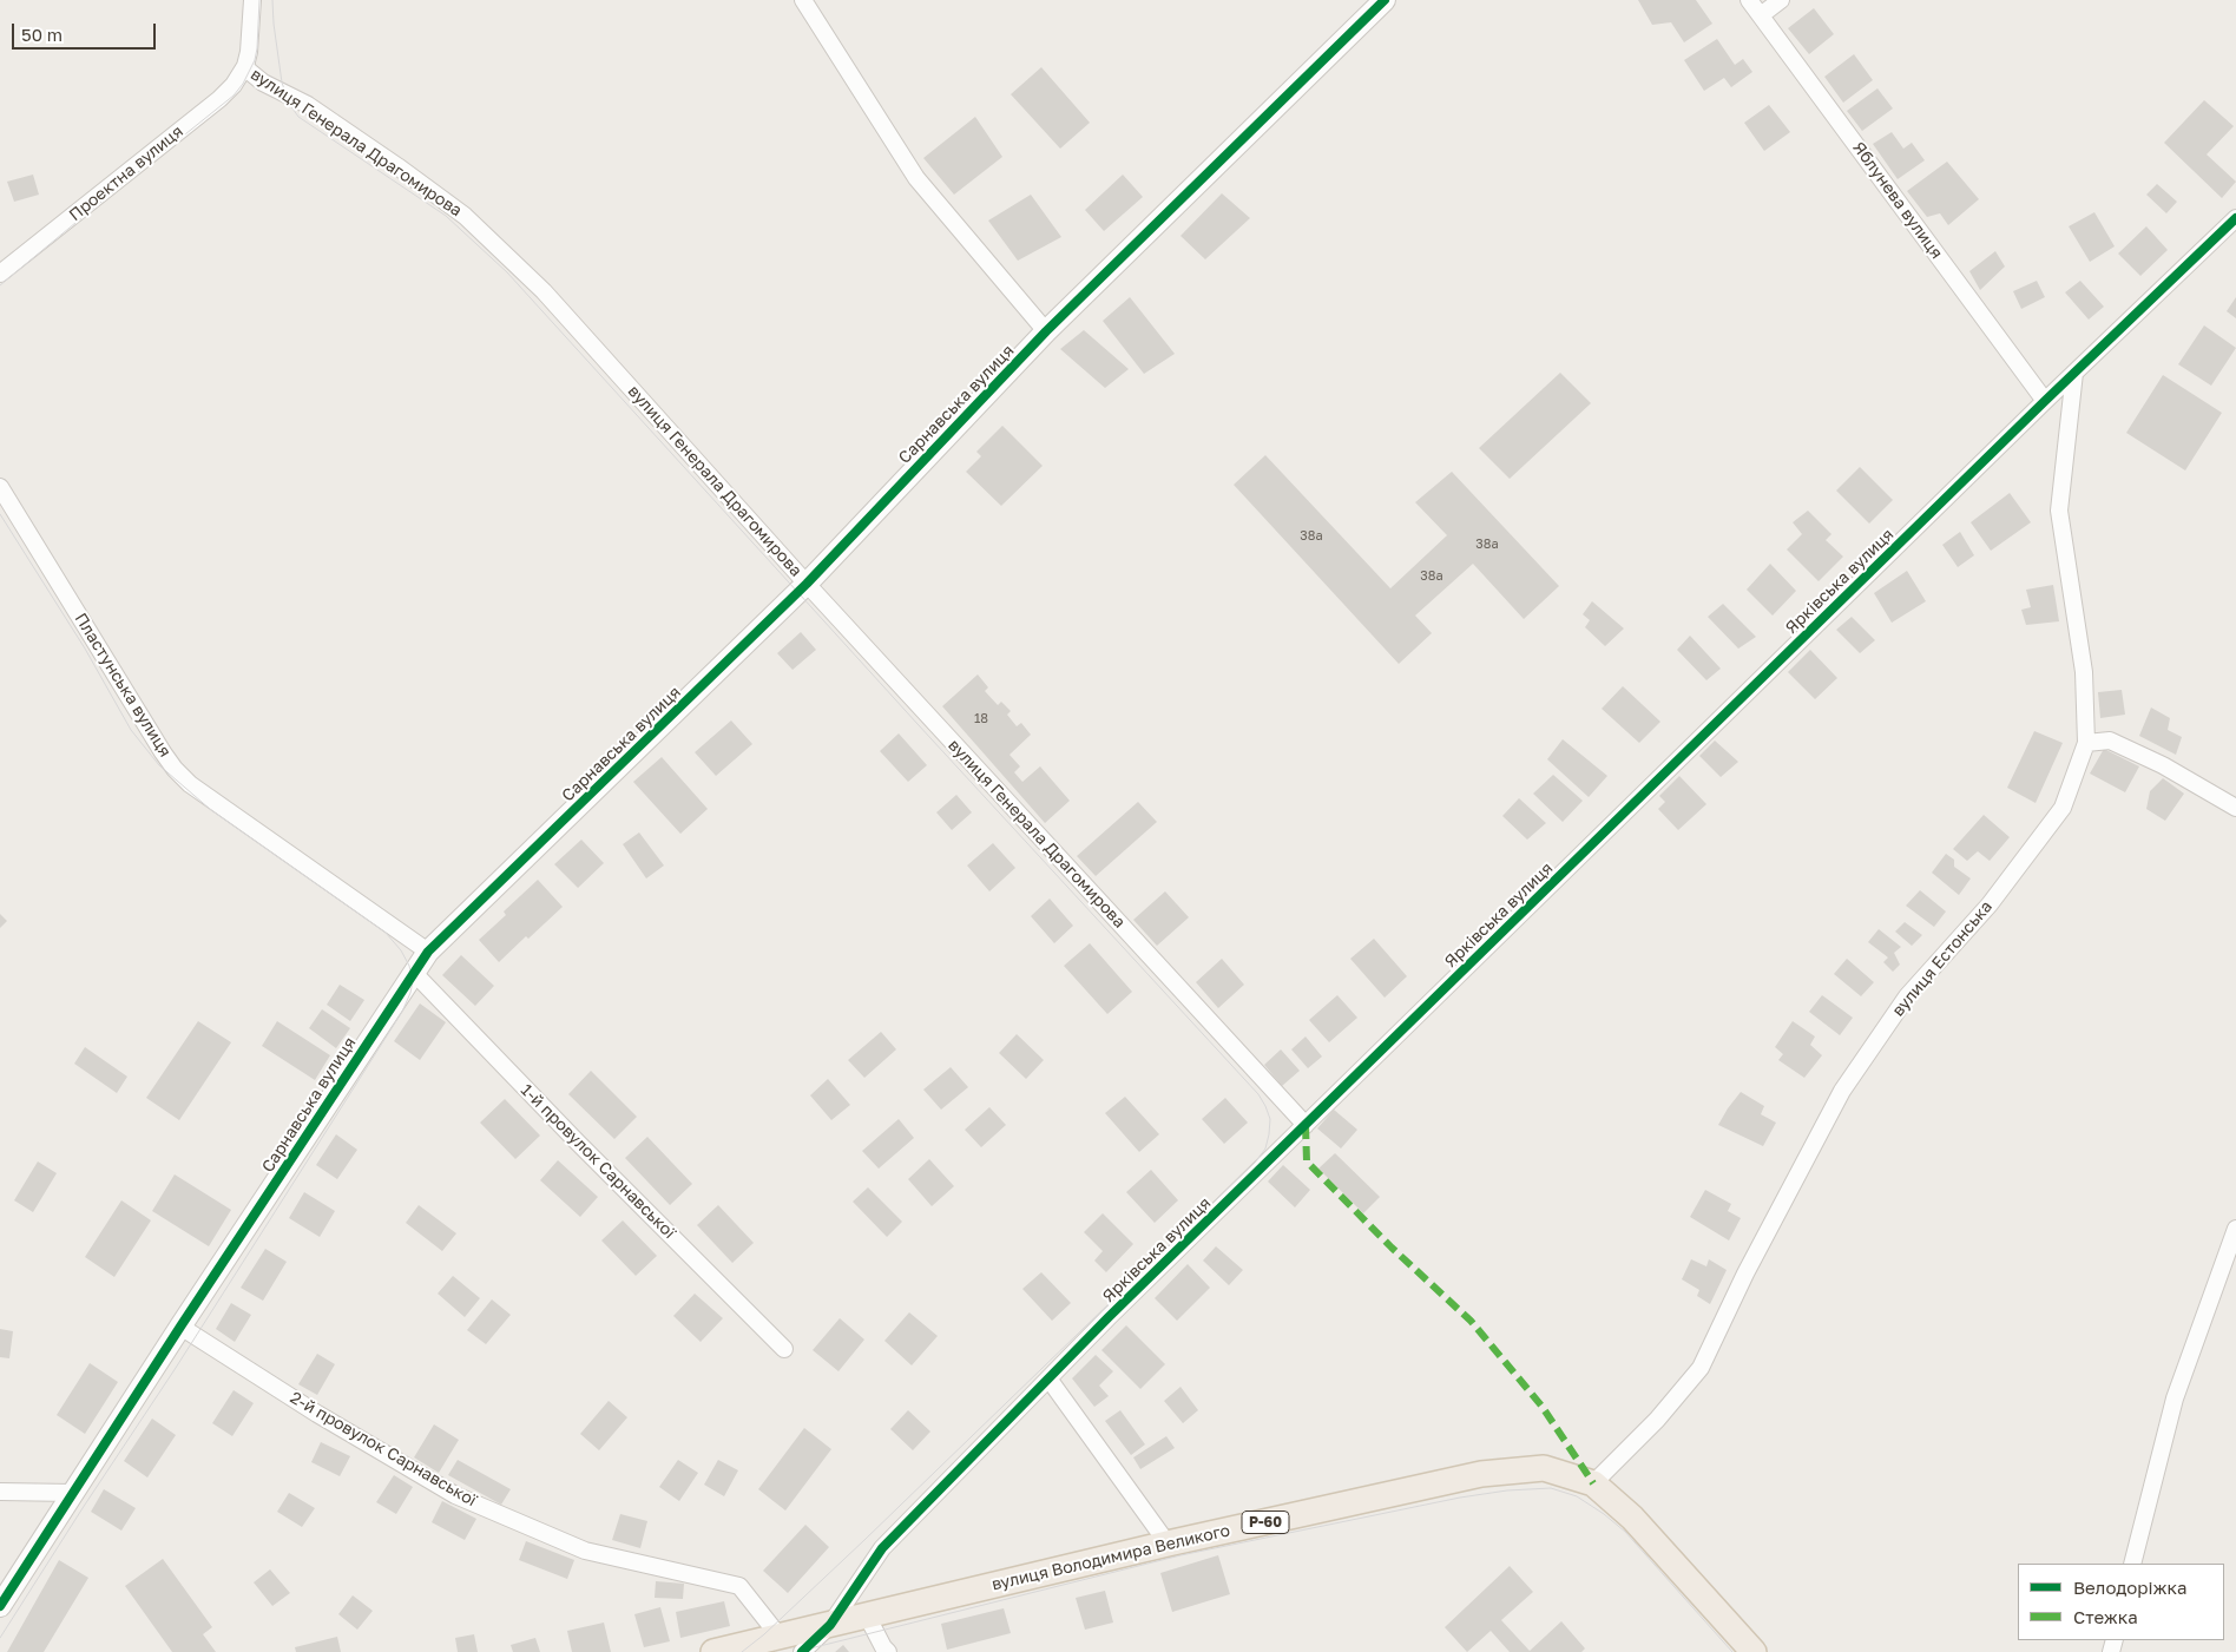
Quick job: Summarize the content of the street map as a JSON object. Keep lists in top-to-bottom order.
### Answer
{
  "streets": {
    "main road": ["Р-60", "вулиця Володимира Великого"],
    "street": [
      "вулиця Генерала Драгомирова",
      "Проектна вулиця",
      "Яблунева вулиця",
      "Сарнавська вулиця",
      "Ярківська вулиця",
      "Пластунська вулиця",
      "вулиця Естонська",
      "1-й провулок Сарнавської",
      "2-й провулок Сарнавської"
    ]
  },
  "crossings": [
    ["вулиця Генерала Драгомирова", "Проектна вулиця"],
    ["вулиця Генерала Драгомирова", "Сарнавська вулиця"],
    ["вулиця Генерала Драгомирова", "Ярківська вулиця"],
    ["Яблунева вулиця", "Ярківська вулиця"],
    ["Сарнавська вулиця", "Пластунська вулиця"],
    ["Сарнавська вулиця", "1-й провулок Сарнавської"],
    ["Сарнавська вулиця", "2-й провулок Сарнавської"],
    ["Ярківська вулиця", "вулиця Естонська"],
    ["Ярківська вулиця", "вулиця Володимира Великого"],
    ["вулиця Естонська", "вулиця Володимира Великого"],
    ["2-й провулок Сарнавської", "вулиця Володимира Великого"]
  ],
  "house_numbers": [
    "38а",
    "38а",
    "38а",
    "18"
  ],
  "legend": ["Велодоріжка", "Стежка"],
  "scale_bar": "50 m"
}
